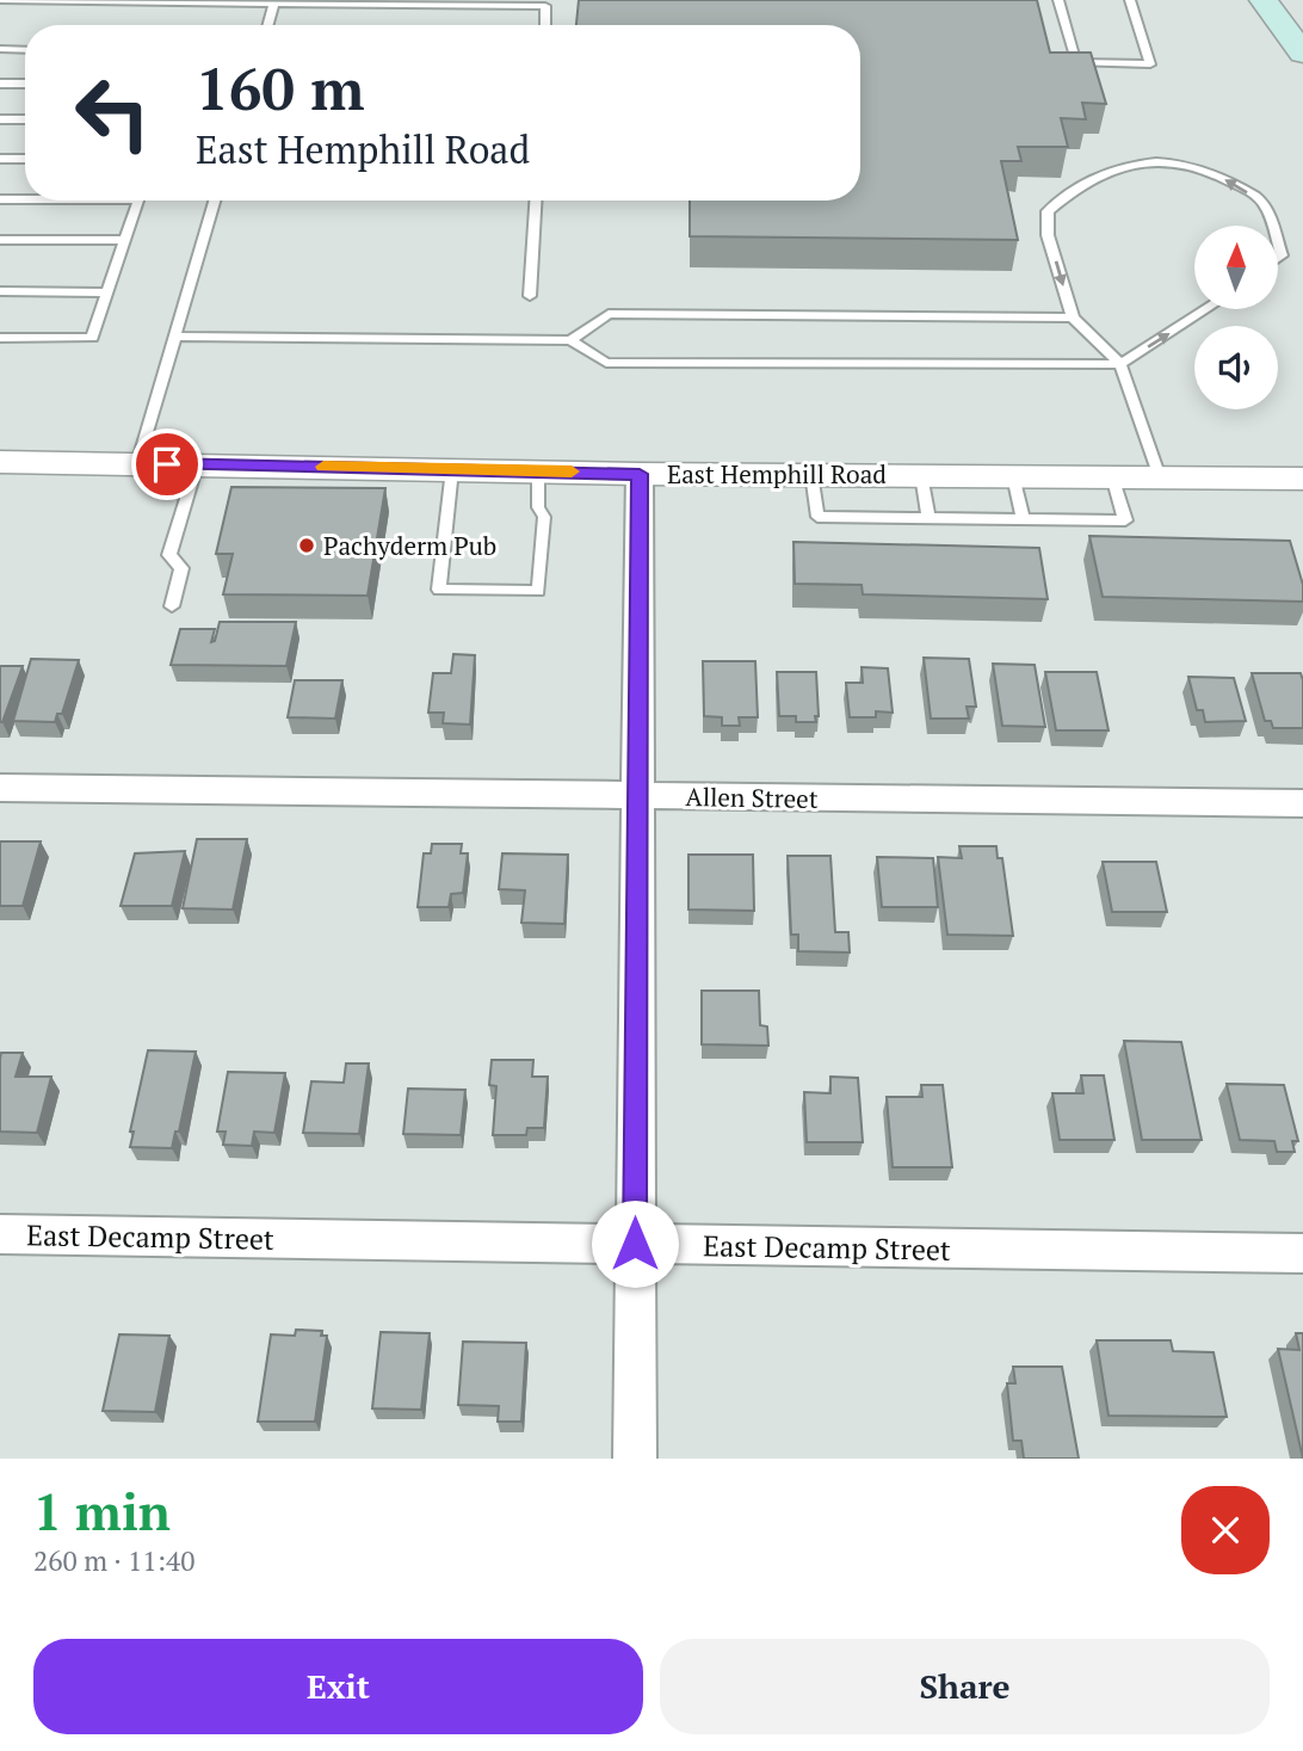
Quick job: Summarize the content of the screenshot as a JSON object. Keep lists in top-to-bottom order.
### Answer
{
  "streets": {
    "street": ["East Hemphill Road", "Allen Street", "East Decamp Street"]
  },
  "places": ["Pachyderm Pub"],
  "north": "top",
  "page": {
    "turn": ["160 m", "East Hemphill Road"],
    "heading": ["1 min", "260 m · 11:40"],
    "buttons": ["Exit", "Share"]
  }
}
